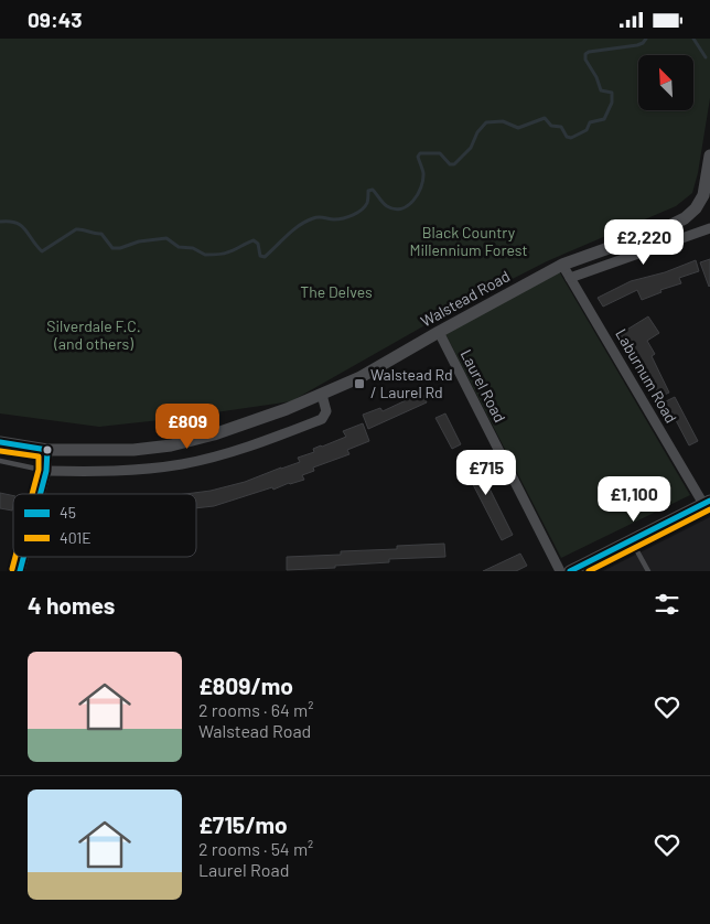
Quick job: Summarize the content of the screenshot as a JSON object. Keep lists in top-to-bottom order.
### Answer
{
  "streets": {
    "street": ["Walstead Road", "Laburnum Road", "Laurel Road"]
  },
  "crossings": [
    ["Walstead Road", "Laburnum Road"],
    ["Walstead Road", "Laurel Road"]
  ],
  "parks": ["Black Country Millennium Forest", "The Delves", "Silverdale F.C. (and others)"],
  "places": {
    "transit": ["Walstead Rd / Laurel Rd"]
  },
  "lines": ["transit line 45", "transit line 401E"],
  "legend": ["45", "401E"],
  "north": "top left",
  "page": {
    "status": "09:43",
    "price": [
      "£2,220",
      "£809",
      "£715",
      "£1,100"
    ],
    "heading": "4 homes",
    "list": [
      {
        "name": "£809/mo",
        "note": "2 rooms · 64 m² · Walstead Road"
      },
      {
        "name": "£715/mo",
        "note": "2 rooms · 54 m² · Laurel Road"
      }
    ]
  }
}
